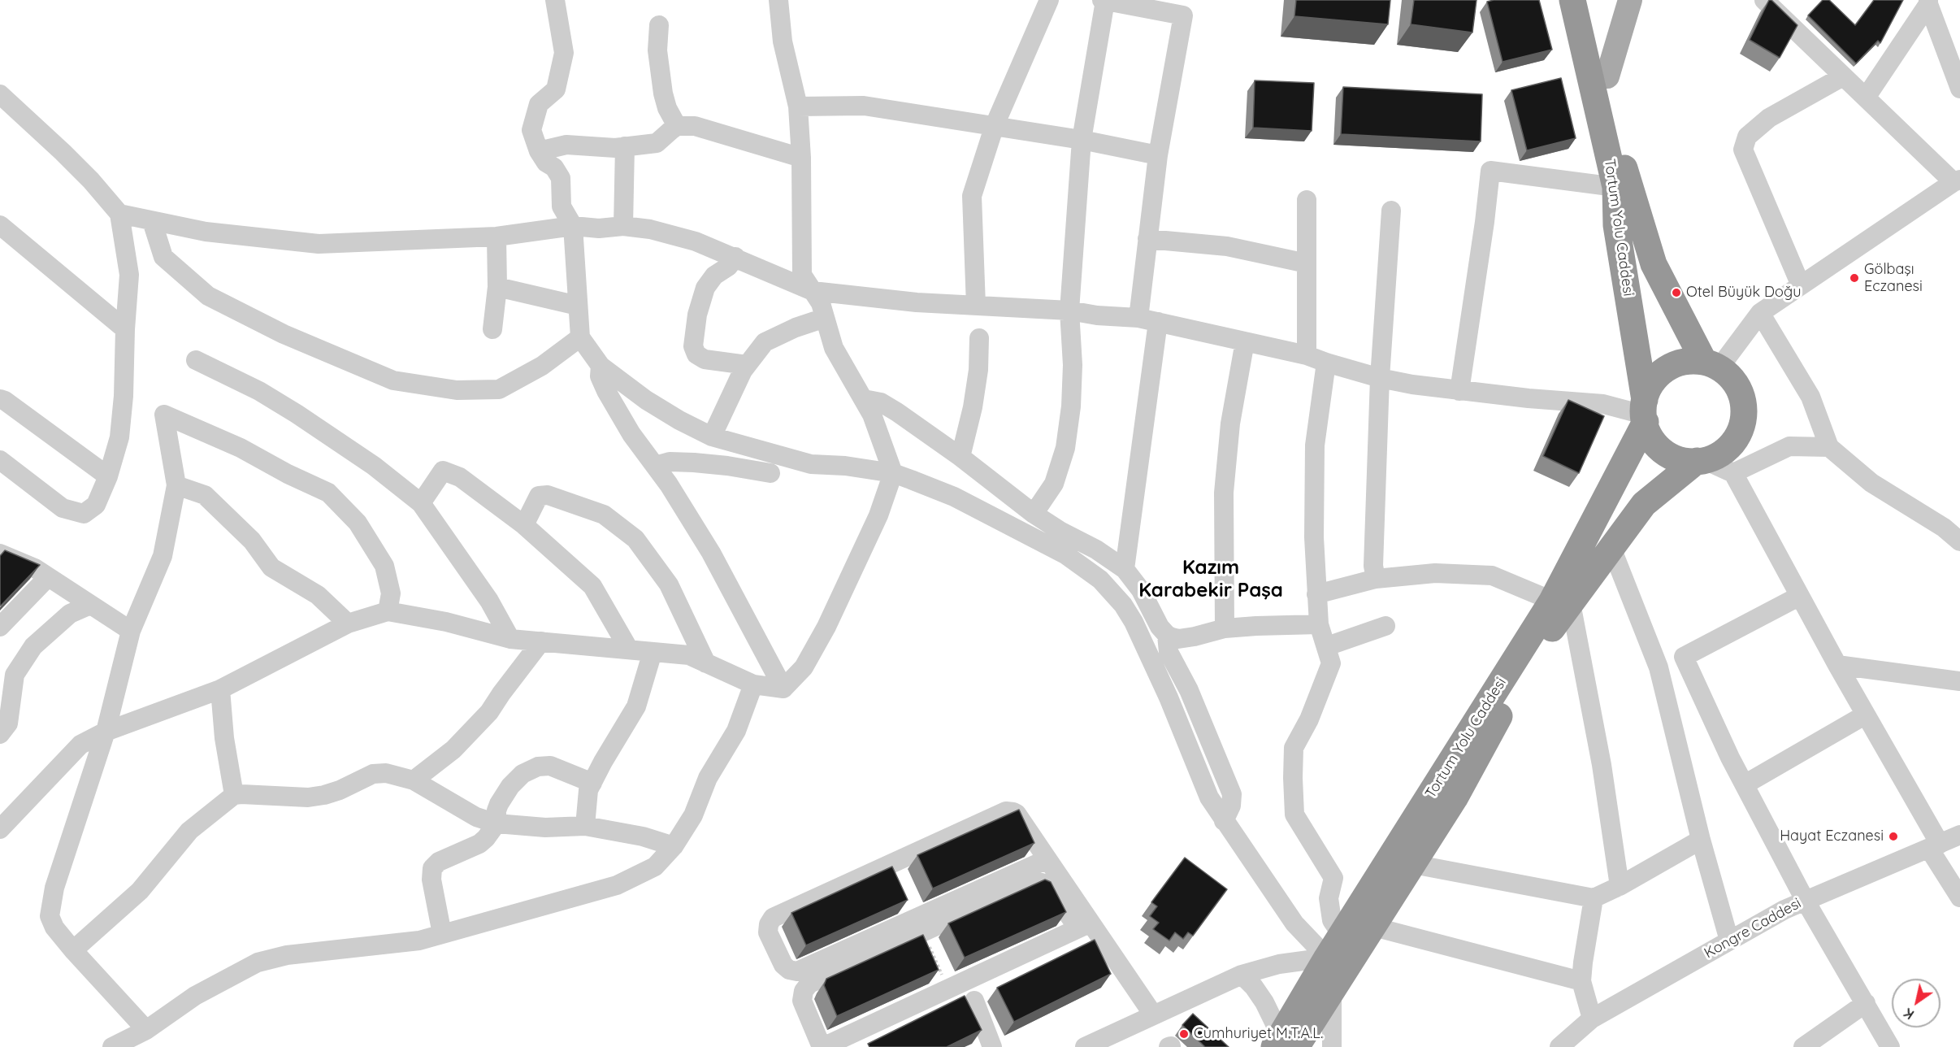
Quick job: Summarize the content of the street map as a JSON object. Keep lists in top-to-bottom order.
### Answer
{
  "streets": {
    "highway": ["Tortum Yolu Caddesi"],
    "street": ["Kongre Caddesi"]
  },
  "districts": ["Kazım Karabekir Paşa"],
  "places": [
    "Gölbaşı Eczanesi",
    "Otel Büyük Doğu",
    "Hayat Eczanesi",
    "Cumhuriyet M.T.A.L."
  ],
  "north": "bottom left"
}
